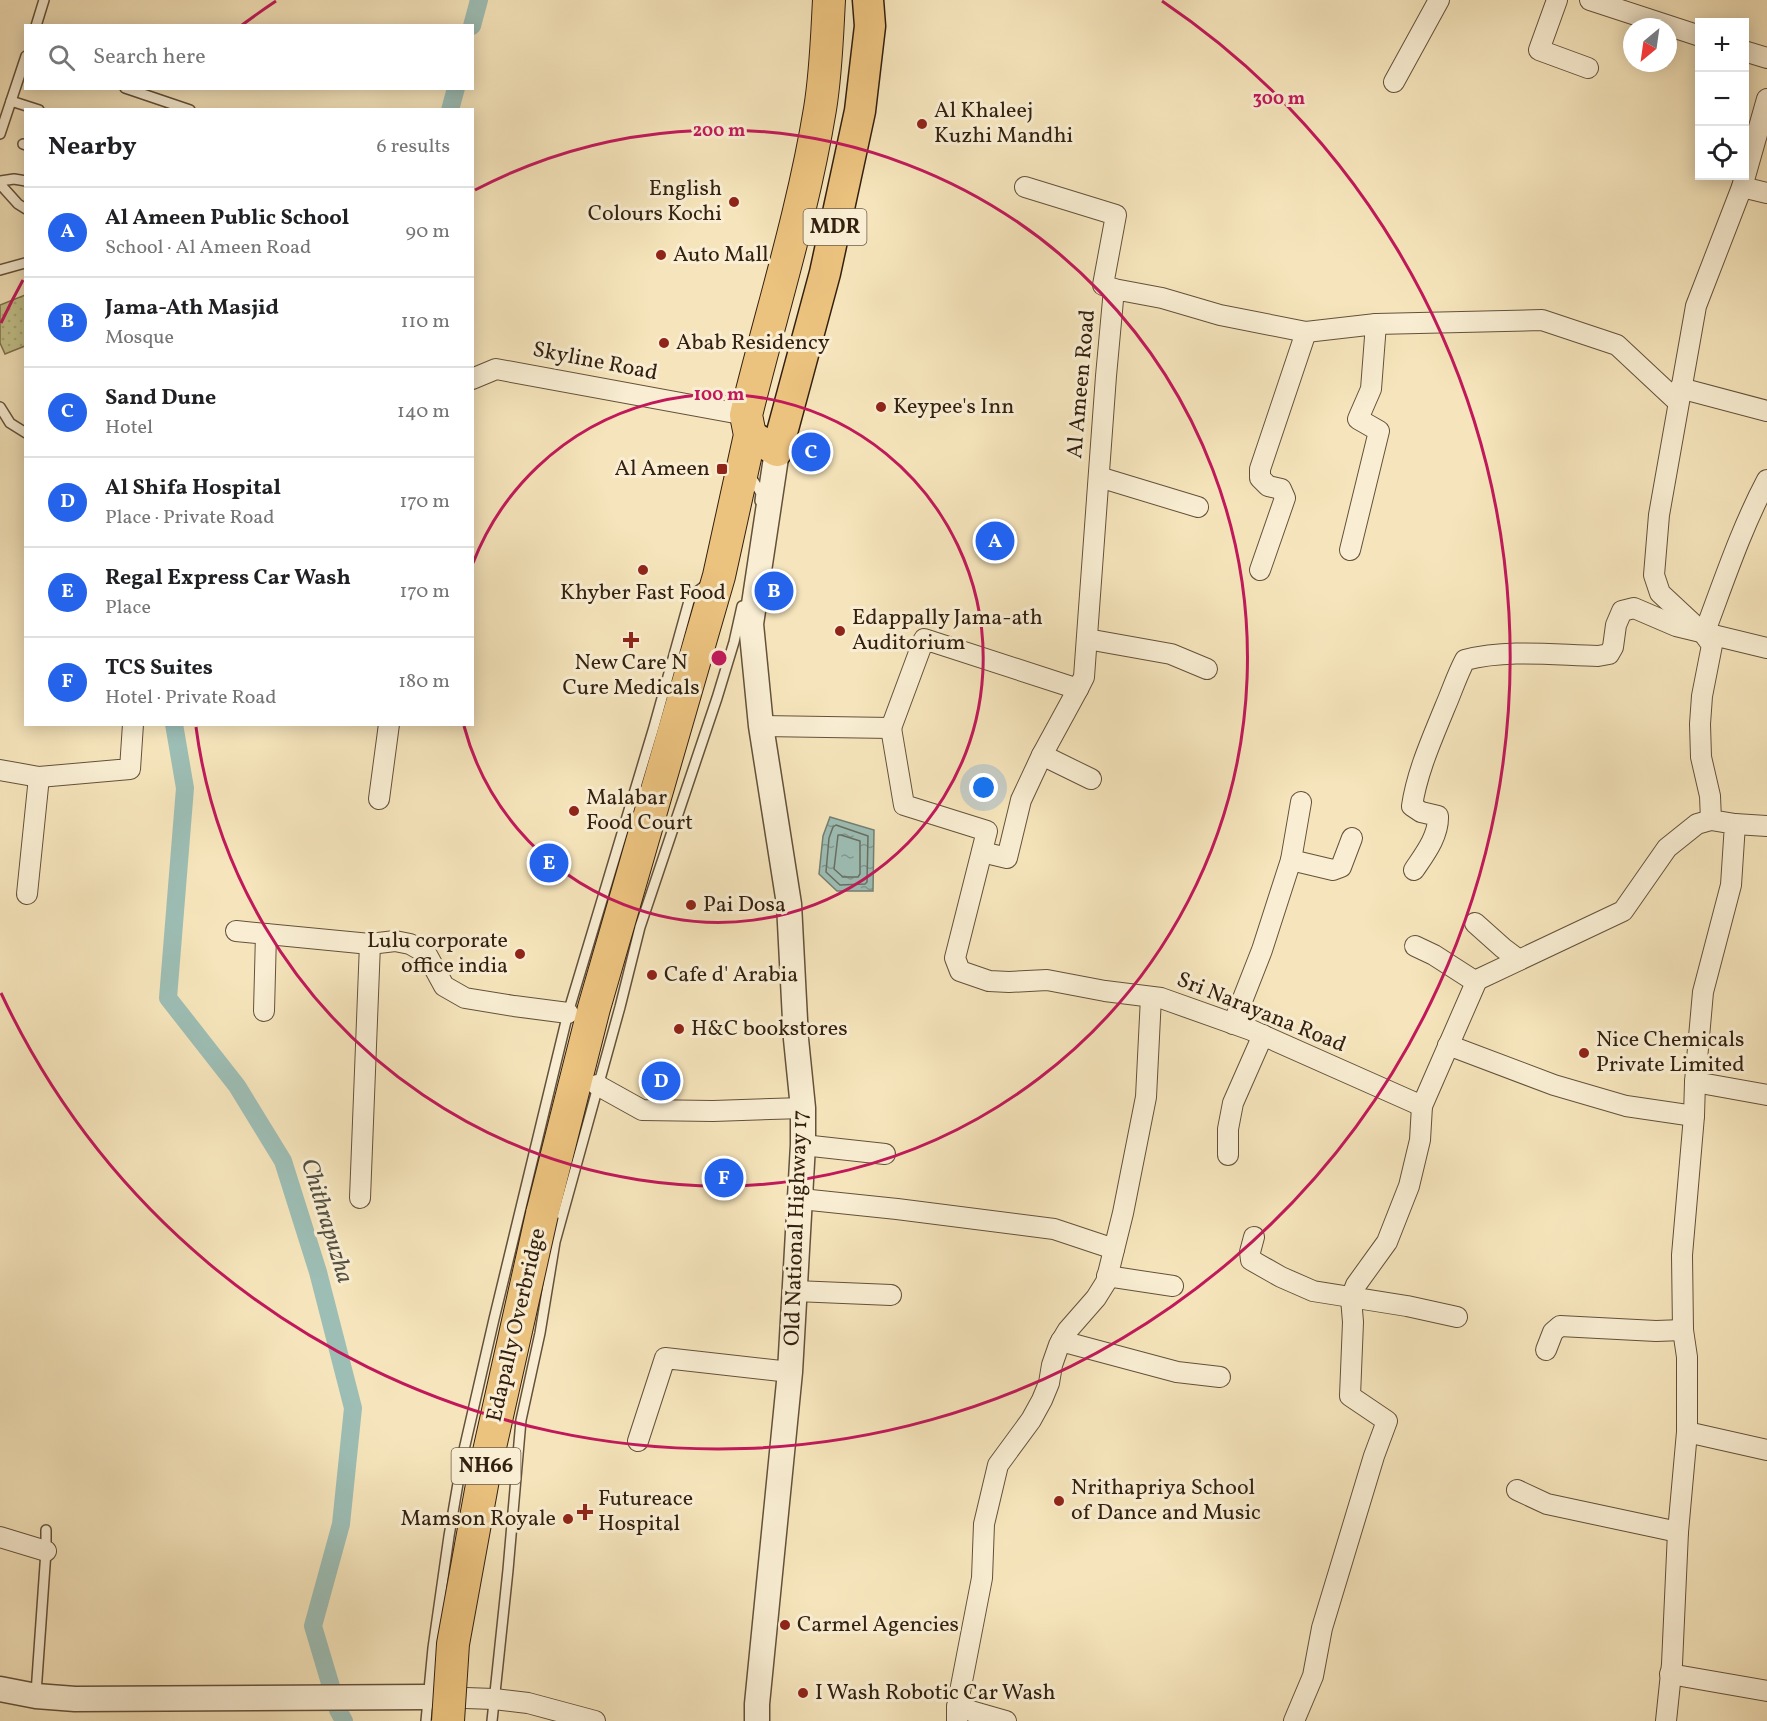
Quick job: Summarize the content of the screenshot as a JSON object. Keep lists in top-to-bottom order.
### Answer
{
  "streets": {
    "highway": ["Edapally Overbridge", "NH66"],
    "main road": ["MDR", "Old National Highway 17"],
    "street": ["Skyline Road", "Al Ameen Road", "Sri Narayana Road"]
  },
  "crossings": [
    ["Skyline Road", "NH66"],
    ["Al Ameen Road", "Sri Narayana Road"],
    ["Edapally Overbridge", "NH66"]
  ],
  "water": ["Chithrapuzha"],
  "places": {
    "other": [
      "Al Khaleej Kuzhi Mandhi",
      "English Colours Kochi",
      "Auto Mall",
      "Abab Residency",
      "Keypee's Inn",
      "Khyber Fast Food",
      "Edappally Jama-ath Auditorium",
      "Malabar Food Court",
      "Pai Dosa",
      "Lulu corporate office india",
      "Cafe d' Arabia",
      "H&C bookstores",
      "Nice Chemicals Private Limited",
      "Nrithapriya School of Dance and Music",
      "Mamson Royale",
      "Carmel Agencies",
      "I Wash Robotic Car Wash"
    ],
    "transit": ["Al Ameen"],
    "health": ["New Care N Cure Medicals", "Futureace Hospital"]
  },
  "north": "bottom left",
  "page": {
    "map_buttons": ["+", "−"],
    "search": "Search here",
    "heading": ["Nearby", "6 results"],
    "list": [
      {
        "mark": "A",
        "name": "Al Ameen Public School",
        "note": "School · Al Ameen Road",
        "value": "90 m"
      },
      {
        "mark": "B",
        "name": "Jama-Ath Masjid",
        "note": "Mosque",
        "value": "110 m"
      },
      {
        "mark": "C",
        "name": "Sand Dune",
        "note": "Hotel",
        "value": "140 m"
      },
      {
        "mark": "D",
        "name": "Al Shifa Hospital",
        "note": "Place · Private Road",
        "value": "170 m"
      },
      {
        "mark": "E",
        "name": "Regal Express Car Wash",
        "note": "Place",
        "value": "170 m"
      },
      {
        "mark": "F",
        "name": "TCS Suites",
        "note": "Hotel · Private Road",
        "value": "180 m"
      }
    ],
    "pins": [
      "C",
      "A",
      "B",
      "E",
      "D",
      "F"
    ]
  },
  "rings": ["300 m", "200 m", "100 m"]
}
